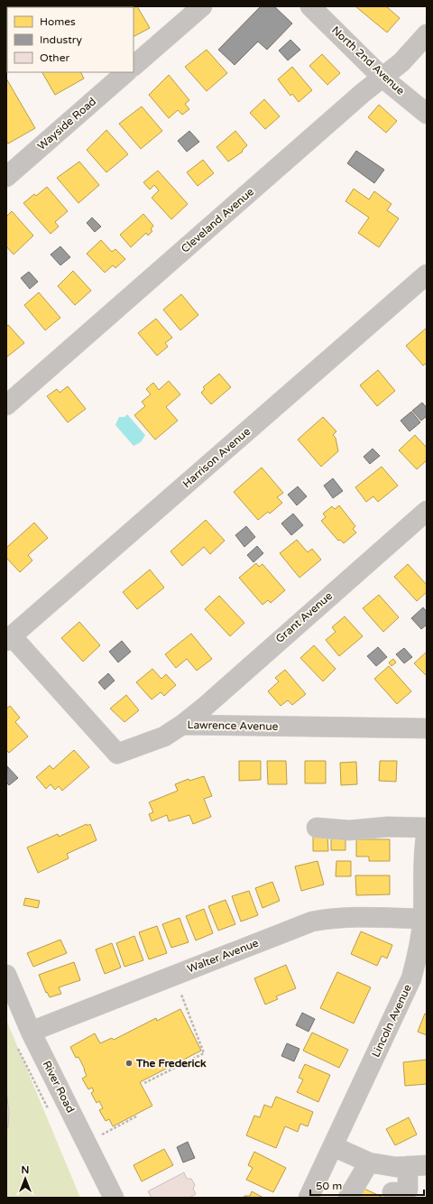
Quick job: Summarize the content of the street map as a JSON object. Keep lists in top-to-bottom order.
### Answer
{
  "streets": {
    "street": [
      "North 2nd Avenue",
      "Wayside Road",
      "Cleveland Avenue",
      "Harrison Avenue",
      "Grant Avenue",
      "Lawrence Avenue",
      "Walter Avenue",
      "Lincoln Avenue",
      "River Road"
    ]
  },
  "crossings": [
    ["North 2nd Avenue", "Cleveland Avenue"],
    ["Harrison Avenue", "Lawrence Avenue"],
    ["Grant Avenue", "Lawrence Avenue"],
    ["Walter Avenue", "Lincoln Avenue"],
    ["Walter Avenue", "River Road"]
  ],
  "places": ["The Frederick"],
  "legend": ["Homes", "Industry", "Other"],
  "scale_bar": "50 m",
  "north": "top"
}
